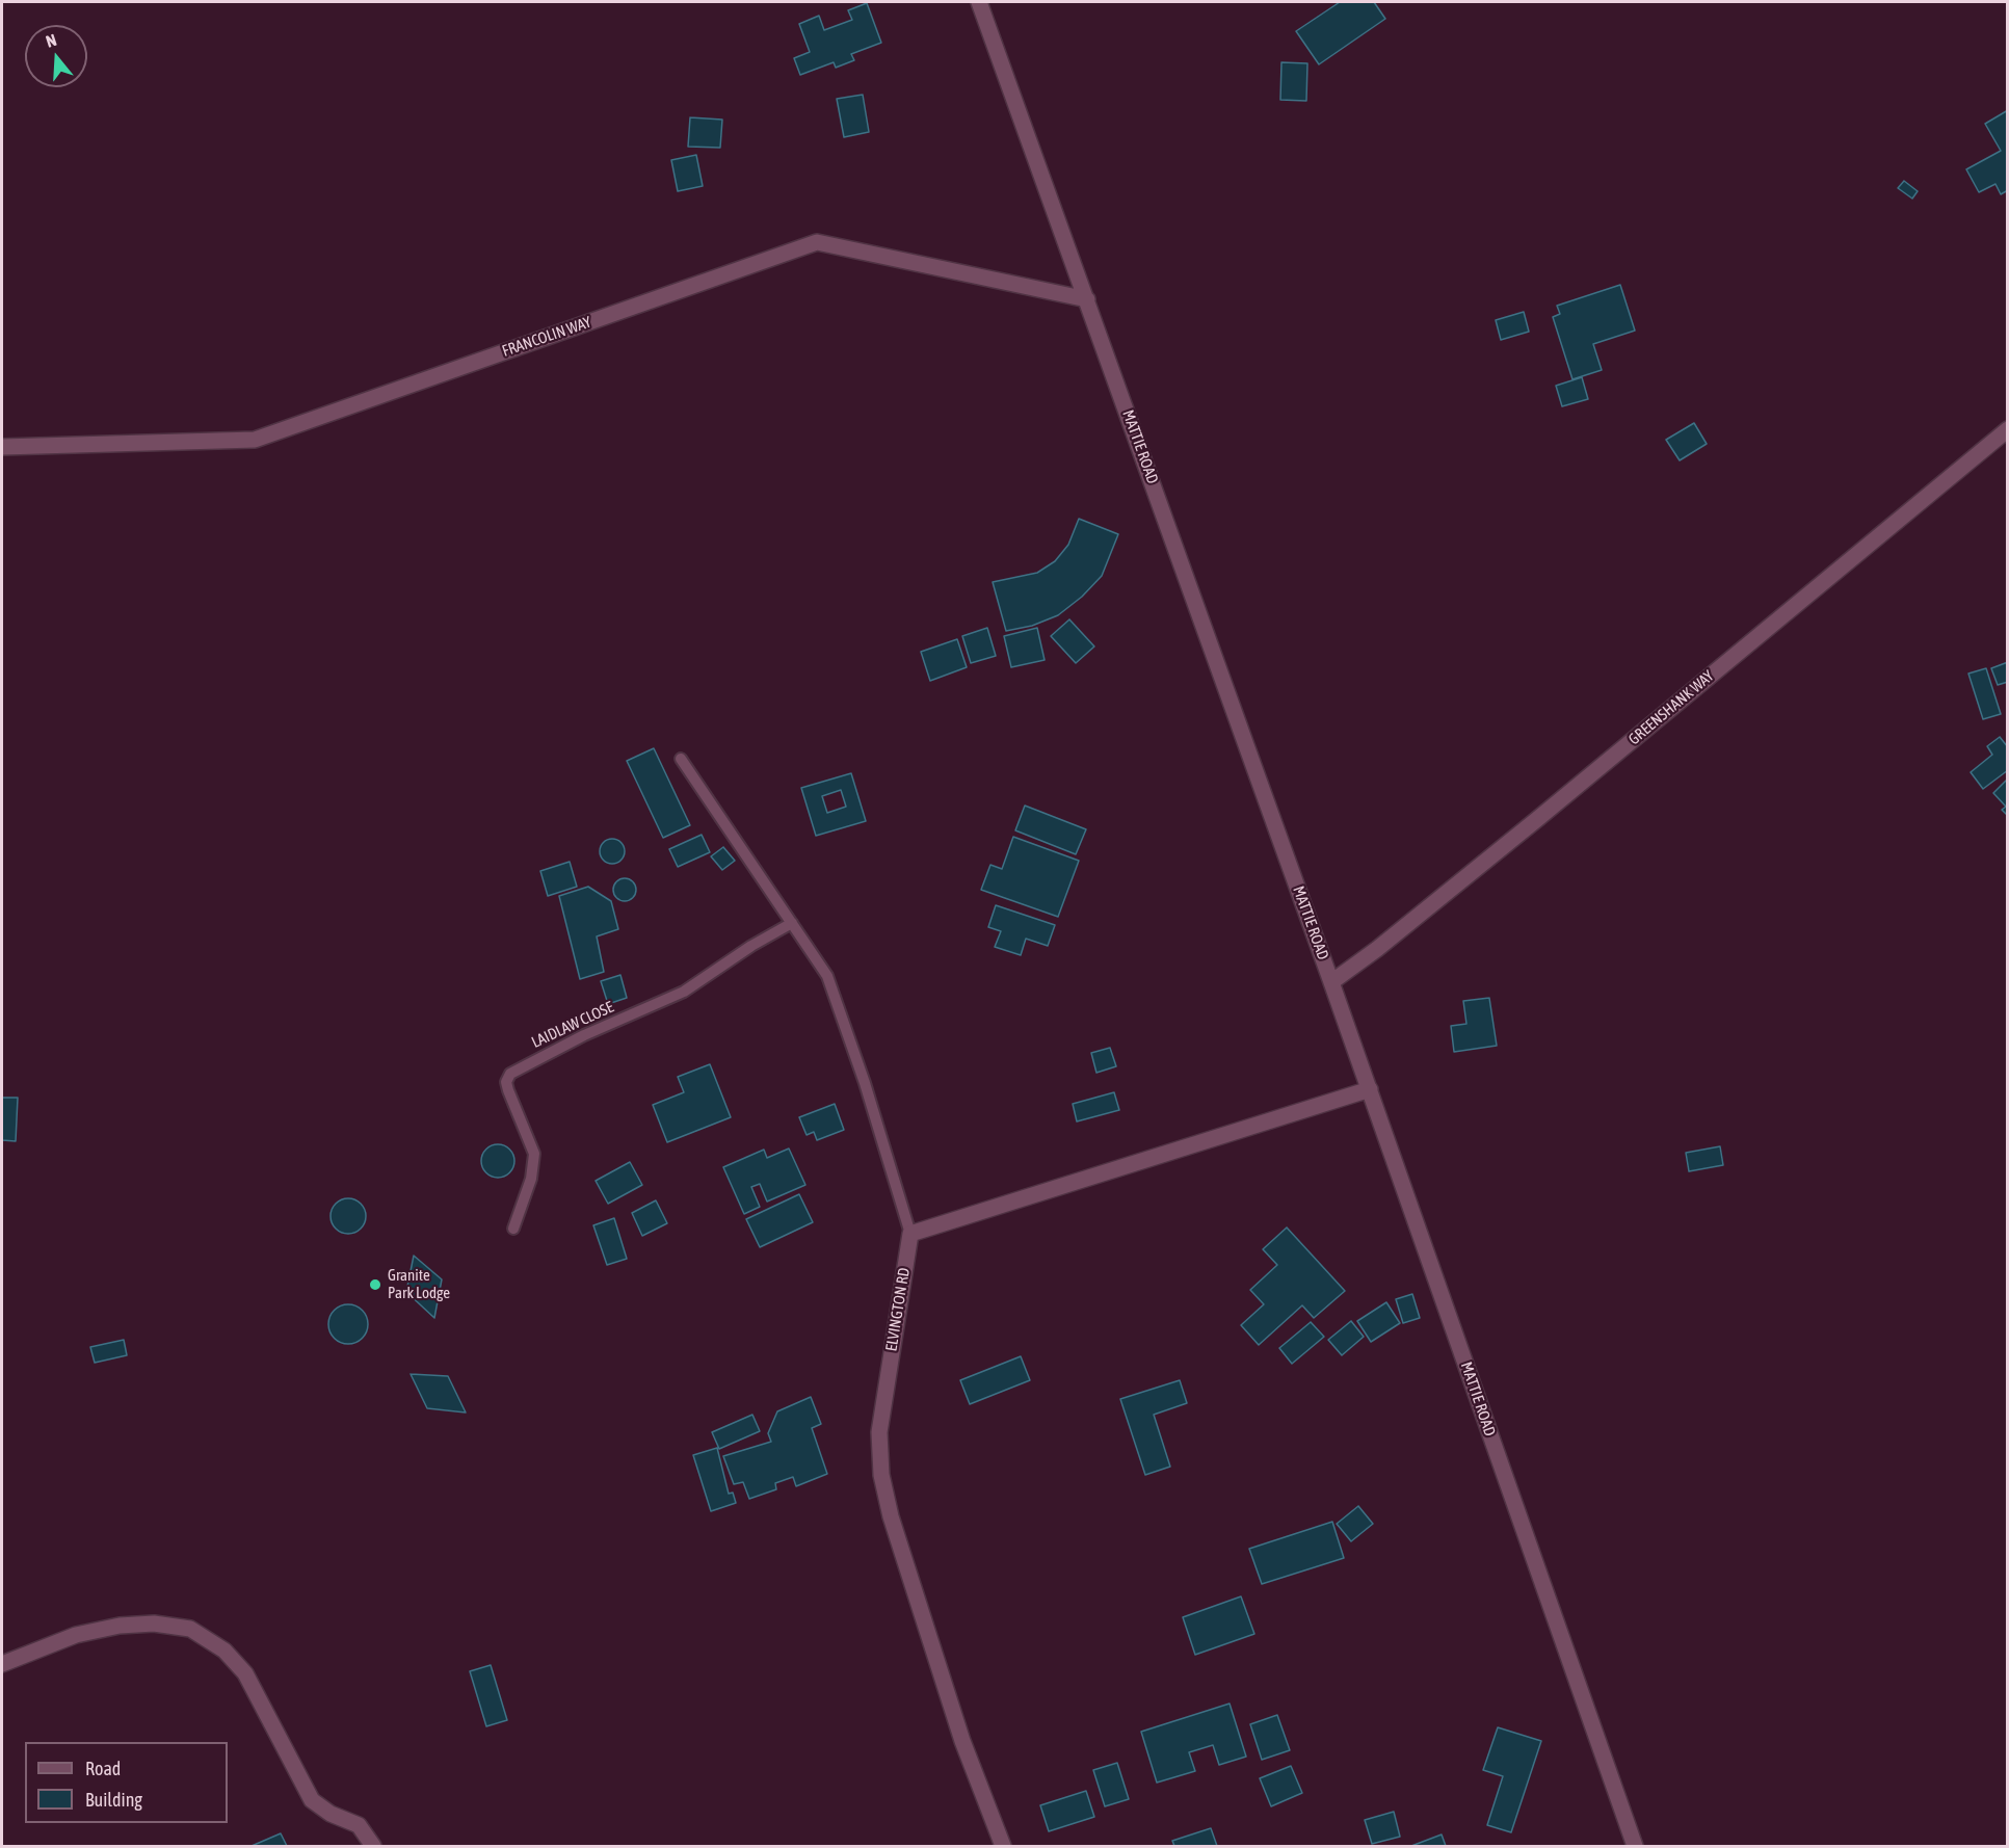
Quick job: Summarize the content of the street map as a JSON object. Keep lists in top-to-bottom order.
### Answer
{
  "streets": {
    "street": [
      "FRANCOLIN WAY",
      "MATTIE ROAD",
      "GREENSHANK WAY",
      "ELVINGTON RD"
    ],
    "lane": ["LAIDLAW CLOSE"]
  },
  "crossings": [
    ["FRANCOLIN WAY", "MATTIE ROAD"],
    ["MATTIE ROAD", "GREENSHANK WAY"]
  ],
  "places": ["Granite Park Lodge"],
  "legend": ["Road", "Building"],
  "north": "top"
}
